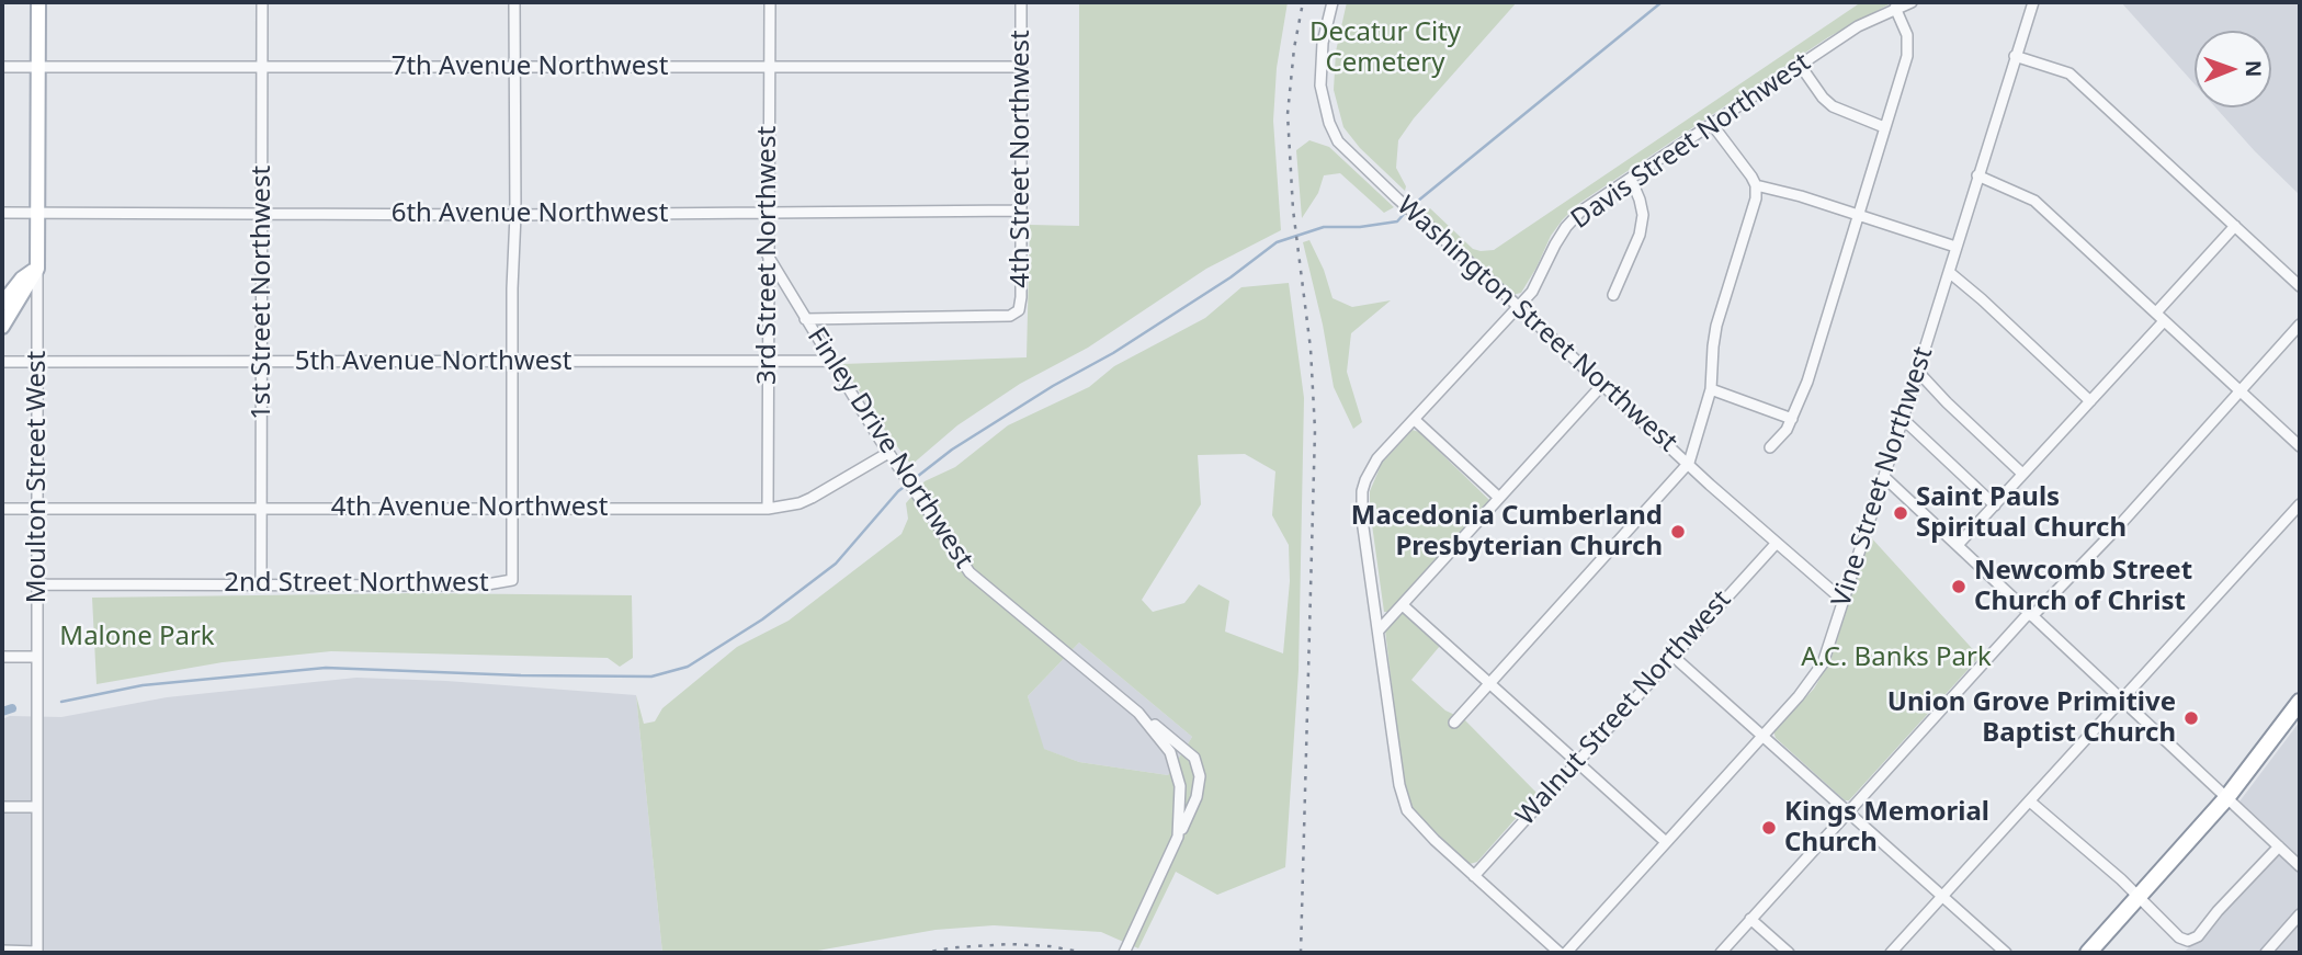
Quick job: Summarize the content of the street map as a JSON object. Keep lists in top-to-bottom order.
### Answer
{
  "streets": {
    "main road": ["Moulton Street West"],
    "street": [
      "7th Avenue Northwest",
      "Davis Street Northwest",
      "4th Street Northwest",
      "6th Avenue Northwest",
      "3rd Street Northwest",
      "1st Street Northwest",
      "Washington Street Northwest",
      "5th Avenue Northwest",
      "Finley Drive Northwest",
      "Vine Street Northwest",
      "4th Avenue Northwest",
      "2nd Street Northwest",
      "Walnut Street Northwest"
    ]
  },
  "crossings": [
    ["7th Avenue Northwest", "4th Street Northwest"],
    ["7th Avenue Northwest", "3rd Street Northwest"],
    ["7th Avenue Northwest", "1st Street Northwest"],
    ["7th Avenue Northwest", "Moulton Street West"],
    ["7th Avenue Northwest", "2nd Street Northwest"],
    ["Davis Street Northwest", "Washington Street Northwest"],
    ["Davis Street Northwest", "Walnut Street Northwest"],
    ["4th Street Northwest", "6th Avenue Northwest"],
    ["4th Street Northwest", "Finley Drive Northwest"],
    ["6th Avenue Northwest", "3rd Street Northwest"],
    ["6th Avenue Northwest", "1st Street Northwest"],
    ["6th Avenue Northwest", "Moulton Street West"],
    ["6th Avenue Northwest", "2nd Street Northwest"],
    ["3rd Street Northwest", "5th Avenue Northwest"],
    ["3rd Street Northwest", "Finley Drive Northwest"],
    ["3rd Street Northwest", "4th Avenue Northwest"],
    ["1st Street Northwest", "5th Avenue Northwest"],
    ["1st Street Northwest", "4th Avenue Northwest"],
    ["1st Street Northwest", "2nd Street Northwest"],
    ["Washington Street Northwest", "Vine Street Northwest"],
    ["Washington Street Northwest", "Walnut Street Northwest"],
    ["5th Avenue Northwest", "Finley Drive Northwest"],
    ["5th Avenue Northwest", "Moulton Street West"],
    ["5th Avenue Northwest", "2nd Street Northwest"],
    ["Finley Drive Northwest", "4th Avenue Northwest"],
    ["Moulton Street West", "4th Avenue Northwest"],
    ["Moulton Street West", "2nd Street Northwest"],
    ["4th Avenue Northwest", "2nd Street Northwest"]
  ],
  "parks": ["Decatur City Cemetery", "Malone Park", "A.C. Banks Park"],
  "places": [
    "Saint Pauls Spiritual Church",
    "Macedonia Cumberland Presbyterian Church",
    "Newcomb Street Church of Christ",
    "Union Grove Primitive Baptist Church",
    "Kings Memorial Church"
  ],
  "north": "right"
}
